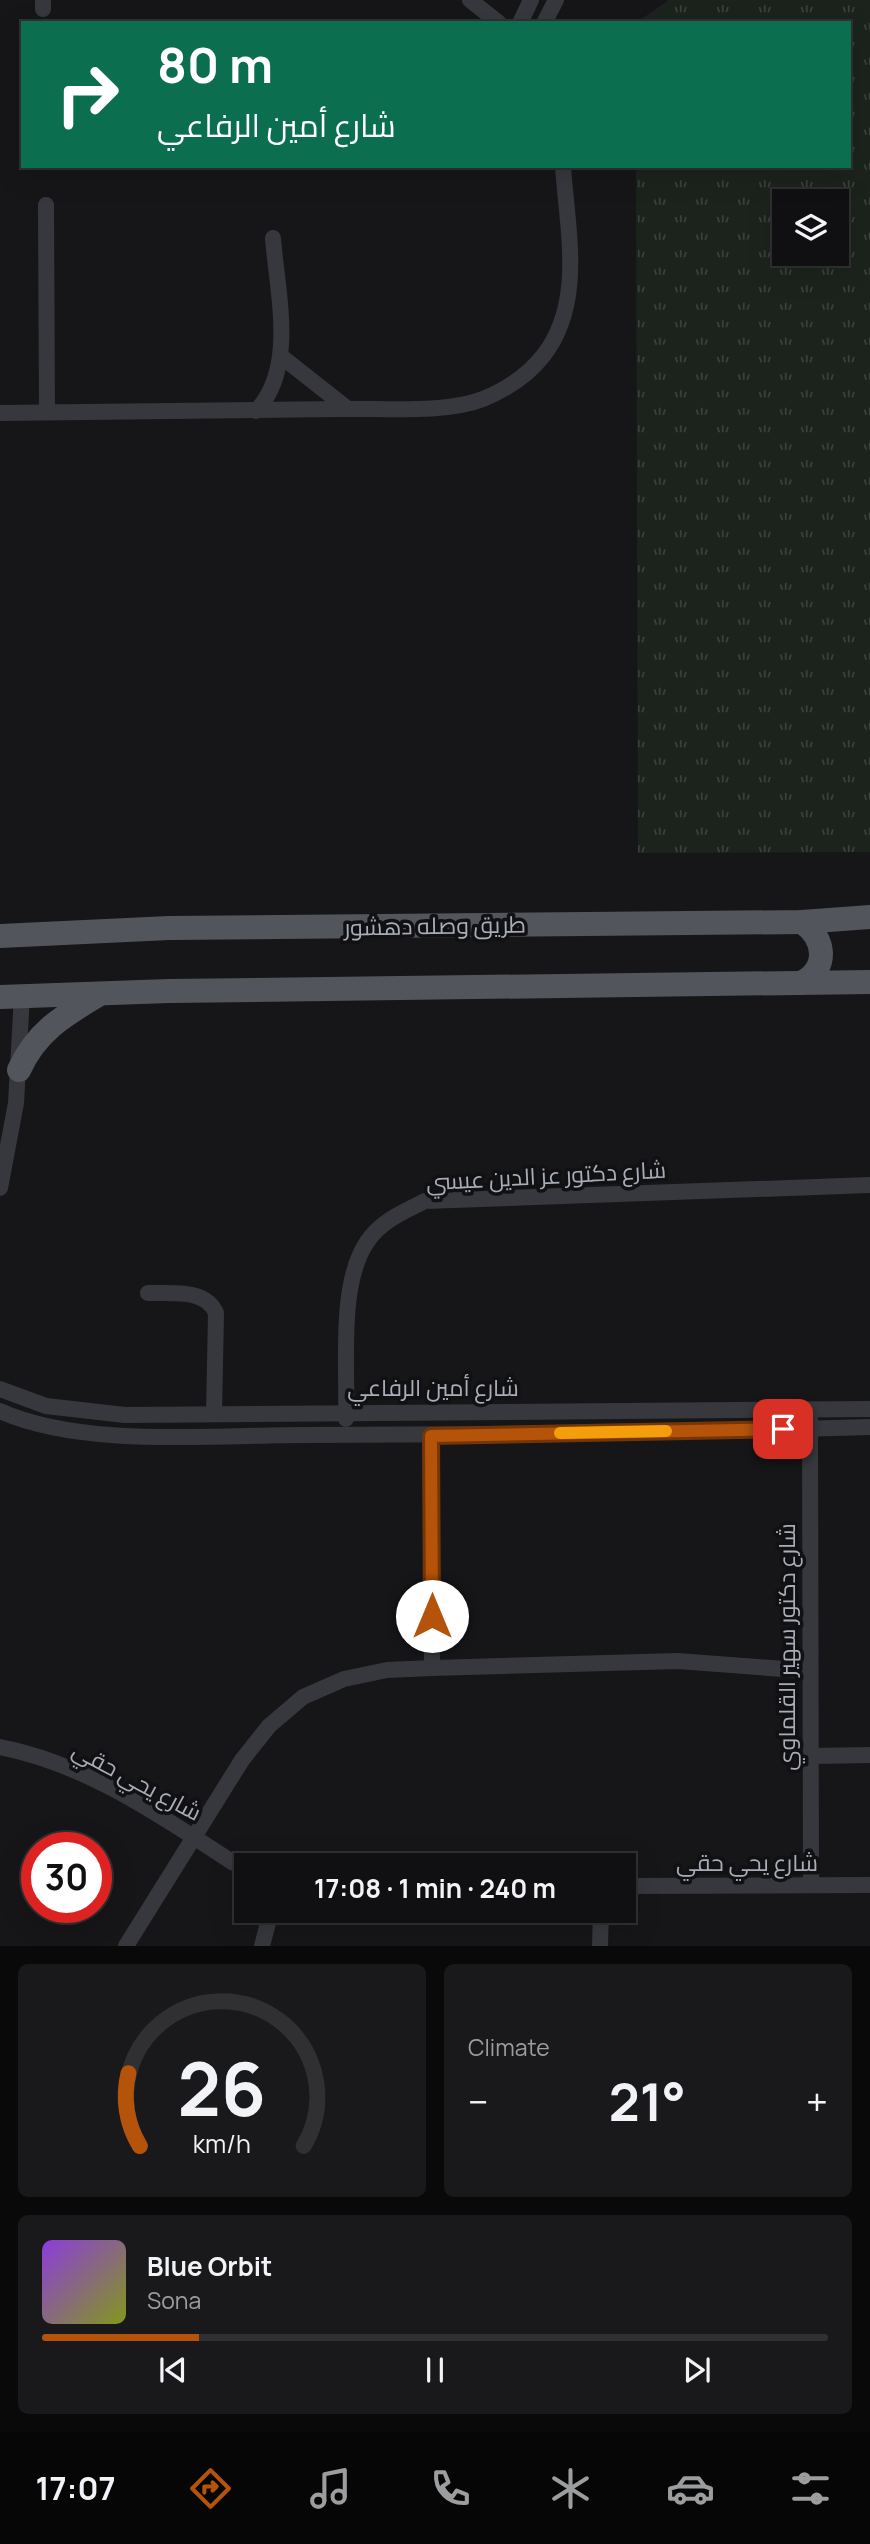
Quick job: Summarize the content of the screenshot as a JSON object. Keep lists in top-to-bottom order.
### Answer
{
  "streets": {
    "main road": ["طريق وصله دهشور"],
    "street": [
      "شارع دكتور عز الدين عيسي",
      "شارع أمين الرفاعي",
      "شارع دكتور سهير القلماوي",
      "شارع يحي حقي"
    ]
  },
  "crossings": [
    ["شارع دكتور عز الدين عيسي", "شارع أمين الرفاعي"],
    ["شارع أمين الرفاعي", "شارع دكتور سهير القلماوي"],
    ["شارع دكتور سهير القلماوي", "شارع يحي حقي"]
  ],
  "page": {
    "turn": ["80 m", "شارع أمين الرفاعي"],
    "limit": "30",
    "trip": "17:08 · 1 min · 240 m",
    "tile": "Climate",
    "heat": ["−", "21°", "+"],
    "song": ["Blue Orbit", "Sona"],
    "tabs": "17:07",
    "gauge": ["26", "km/h"]
  }
}
